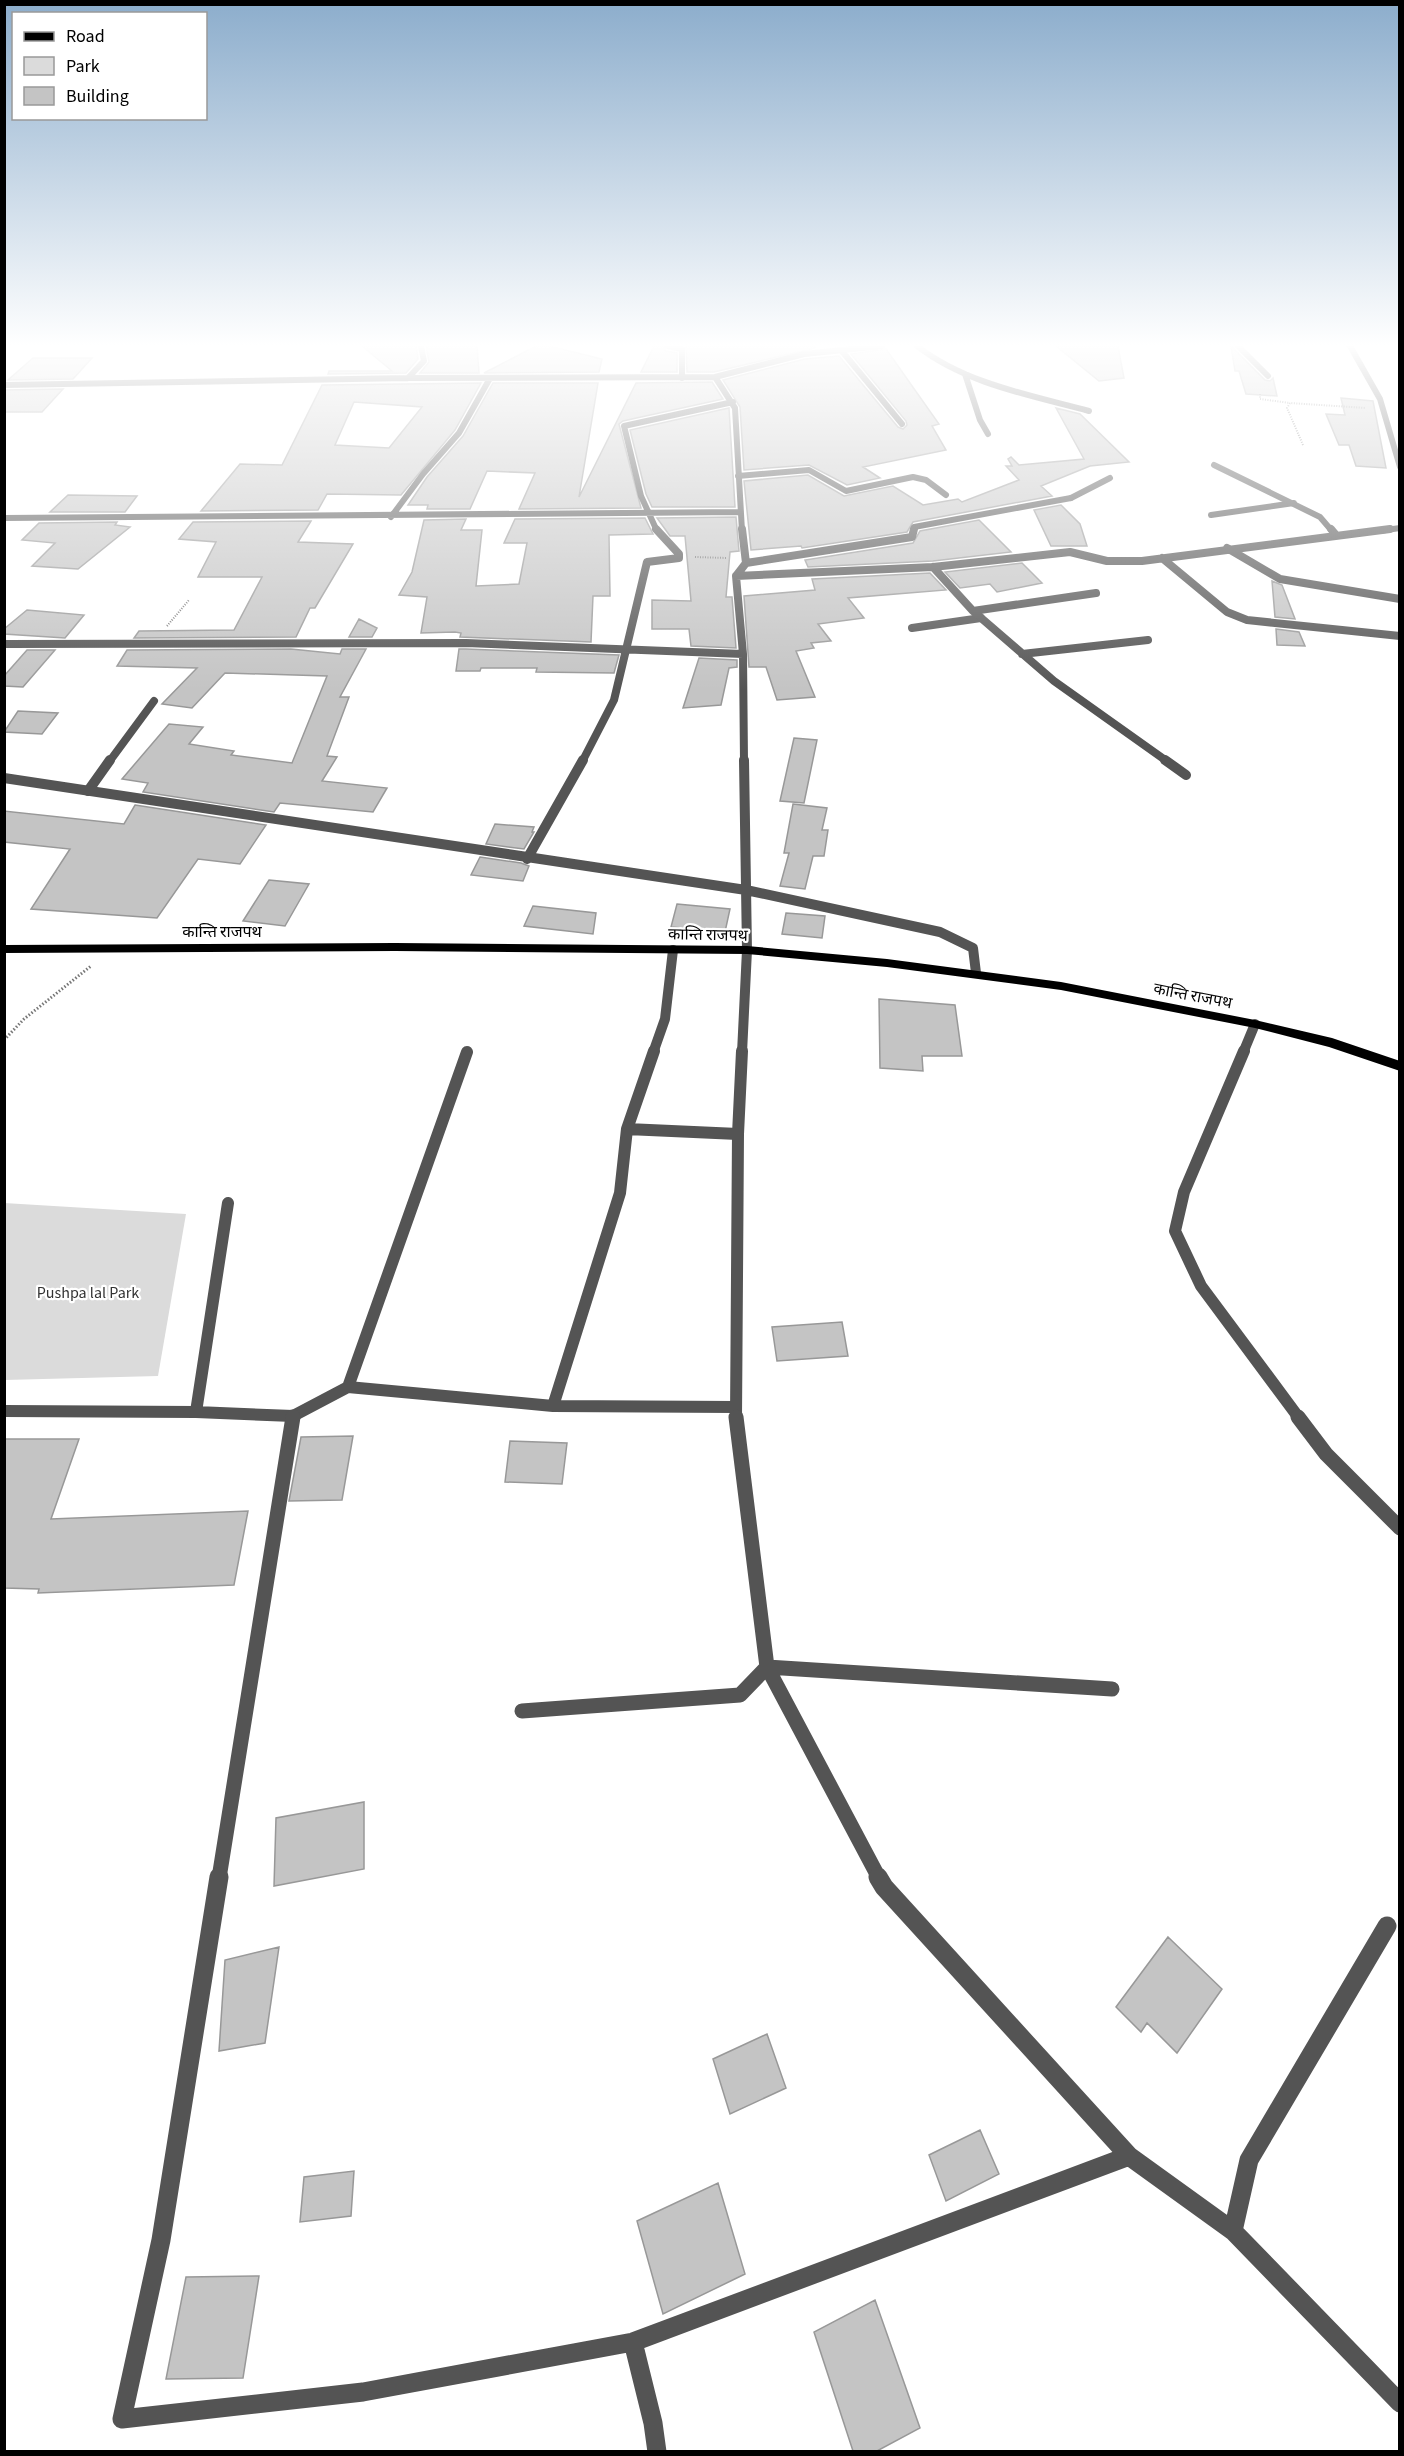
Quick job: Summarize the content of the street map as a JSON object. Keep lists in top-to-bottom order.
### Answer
{
  "streets": {
    "main road": ["कान्ति राजपथ"]
  },
  "parks": ["Pushpa lal Park"],
  "legend": ["Road", "Park", "Building"]
}
